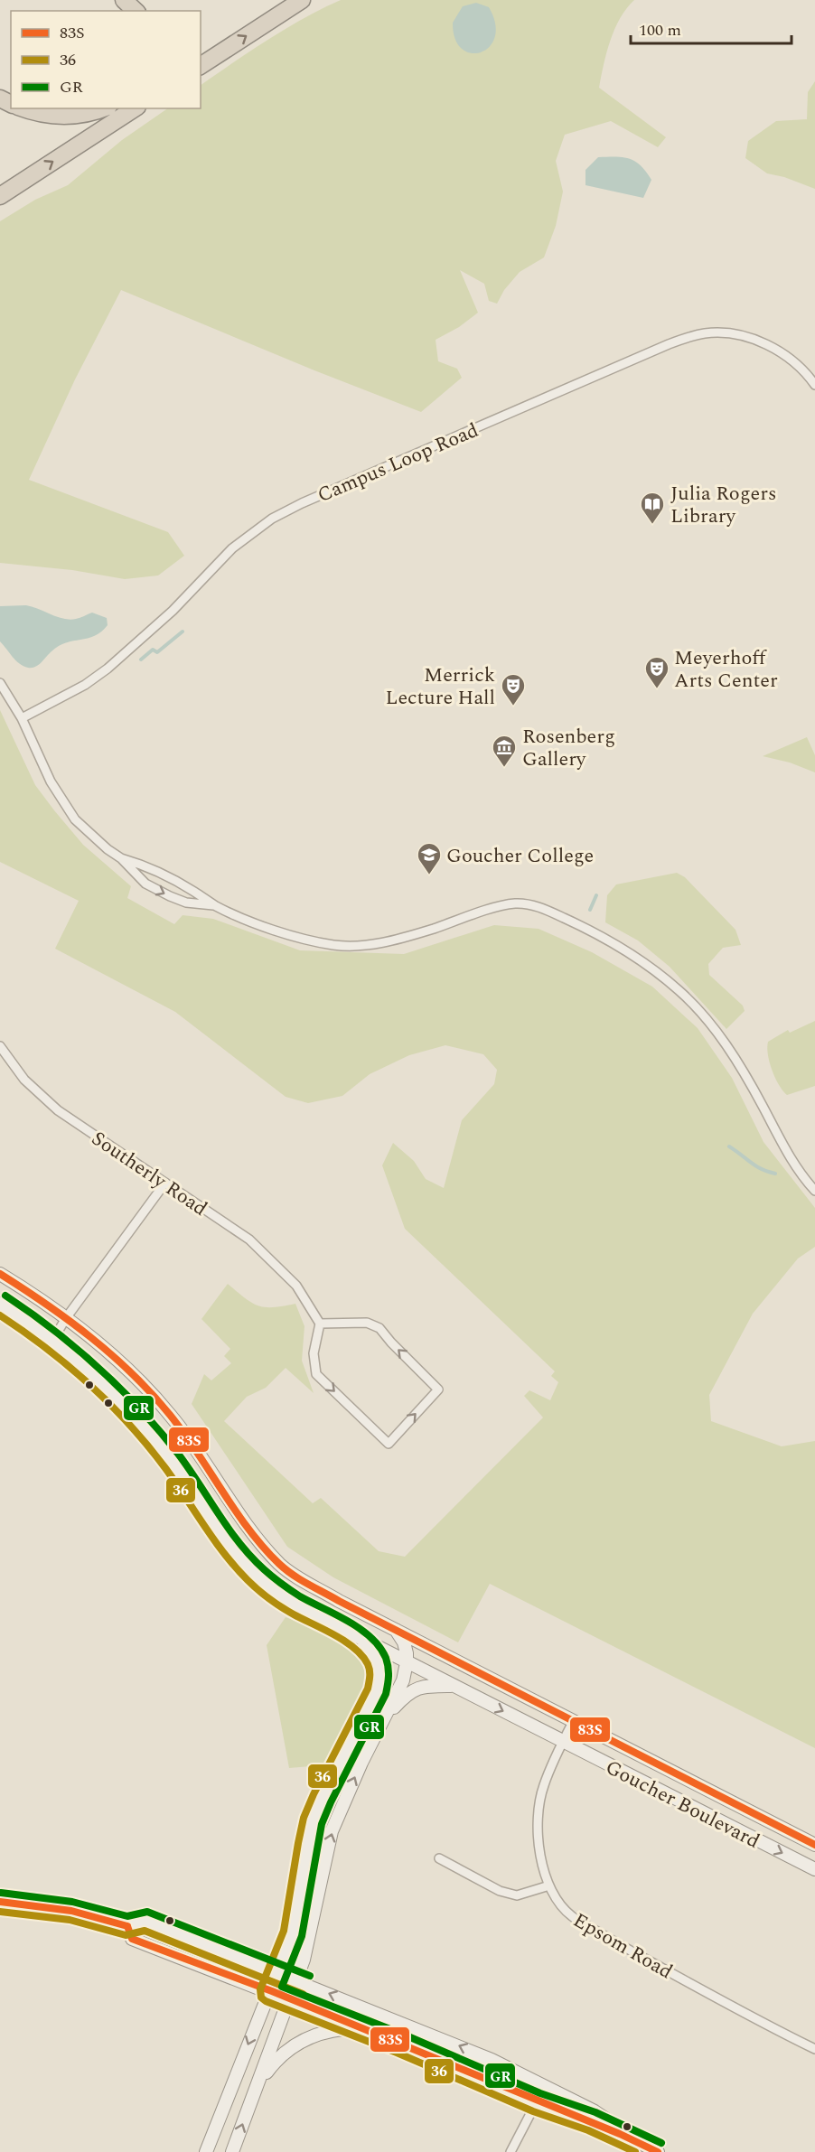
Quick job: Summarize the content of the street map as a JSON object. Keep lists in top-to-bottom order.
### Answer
{
  "streets": {
    "main road": ["Goucher Boulevard"],
    "street": ["Campus Loop Road", "Southerly Road", "Epsom Road"]
  },
  "crossings": [
    ["Goucher Boulevard", "Epsom Road"]
  ],
  "places": {
    "library": ["Julia Rogers Library"],
    "theatre": ["Meyerhoff Arts Center", "Merrick Lecture Hall"],
    "museum": ["Rosenberg Gallery"],
    "school or university": ["Goucher College"]
  },
  "lines": ["transit line 83S", "transit line GR", "transit line 36"],
  "legend": ["83S", "36", "GR"],
  "scale_bar": "100 m"
}
